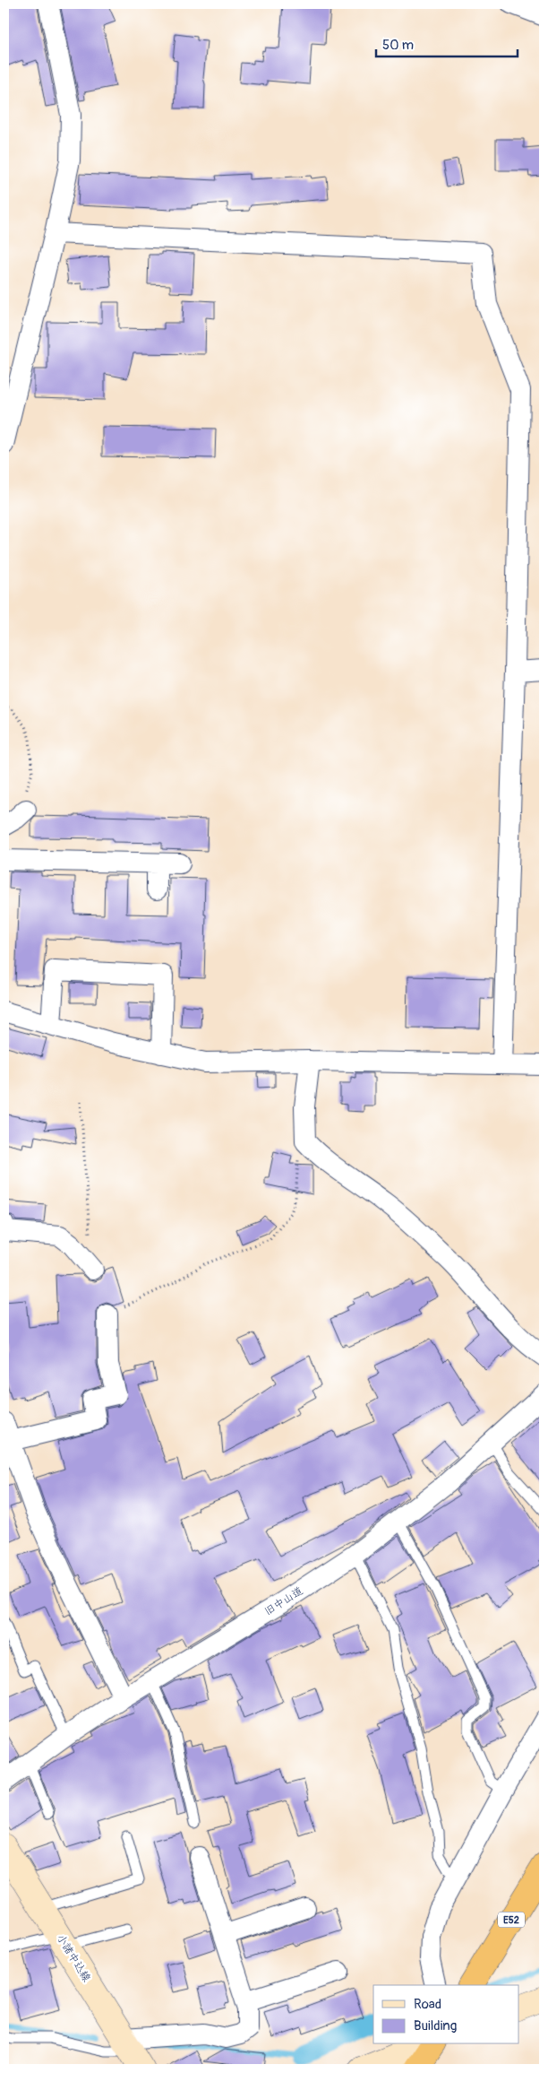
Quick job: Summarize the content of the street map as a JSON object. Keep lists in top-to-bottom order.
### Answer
{
  "streets": {
    "highway": ["E52"],
    "main road": ["小諸中込線"],
    "street": ["旧中山道"]
  },
  "legend": ["Road", "Building"],
  "scale_bar": "50 m"
}
